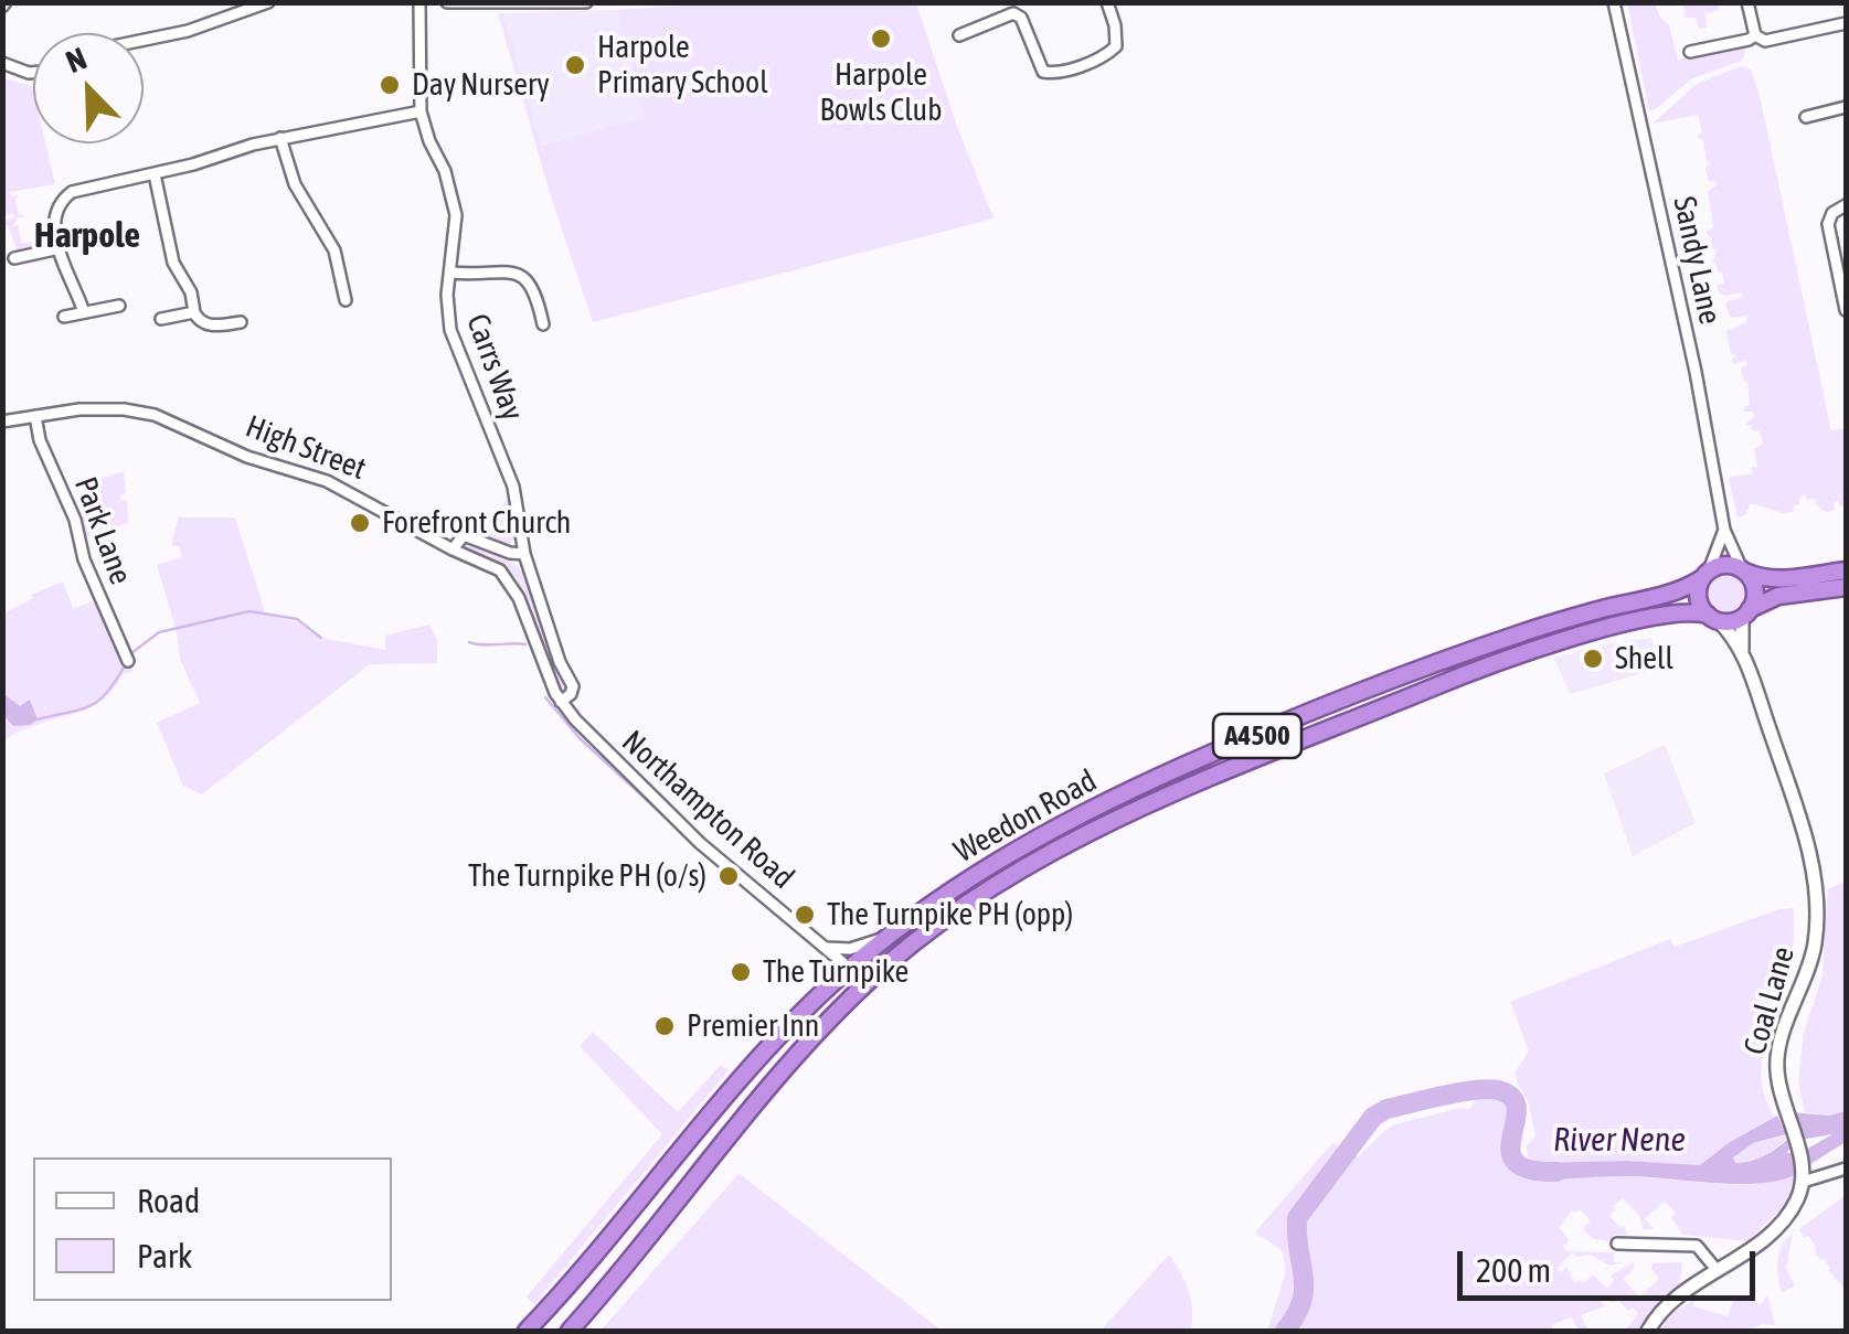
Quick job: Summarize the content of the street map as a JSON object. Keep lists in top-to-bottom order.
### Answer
{
  "streets": {
    "highway": ["A4500", "Weedon Road"],
    "street": [
      "Sandy Lane",
      "Carrs Way",
      "High Street",
      "Park Lane",
      "Northampton Road",
      "Coal Lane"
    ]
  },
  "crossings": [
    ["Carrs Way", "High Street"],
    ["Carrs Way", "Northampton Road"],
    ["High Street", "Park Lane"],
    ["High Street", "Northampton Road"],
    ["Northampton Road", "Weedon Road"],
    ["Weedon Road", "Coal Lane"]
  ],
  "districts": ["Harpole"],
  "water": ["River Nene"],
  "places": [
    "Harpole Bowls Club",
    "Harpole Primary School",
    "Day Nursery",
    "Forefront Church",
    "Shell",
    "The Turnpike PH (o/s)",
    "The Turnpike PH (opp)",
    "The Turnpike",
    "Premier Inn"
  ],
  "legend": ["Road", "Park"],
  "scale_bar": "200 m",
  "north": "top left"
}
